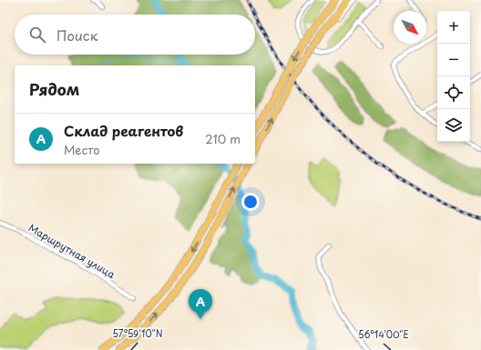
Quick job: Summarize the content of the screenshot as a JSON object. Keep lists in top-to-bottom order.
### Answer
{
  "streets": {
    "street": ["Маршрутная улица"]
  },
  "north": "bottom right",
  "page": {
    "map_buttons": ["+", "−"],
    "search": "Поиск",
    "heading": "Рядом",
    "list": [
      {
        "mark": "A",
        "name": "Склад реагентов",
        "note": "Место",
        "value": "210 m"
      }
    ],
    "pins": "A"
  },
  "coordinates": ["57°59'10\"N", "56°14'00\"E"]
}
